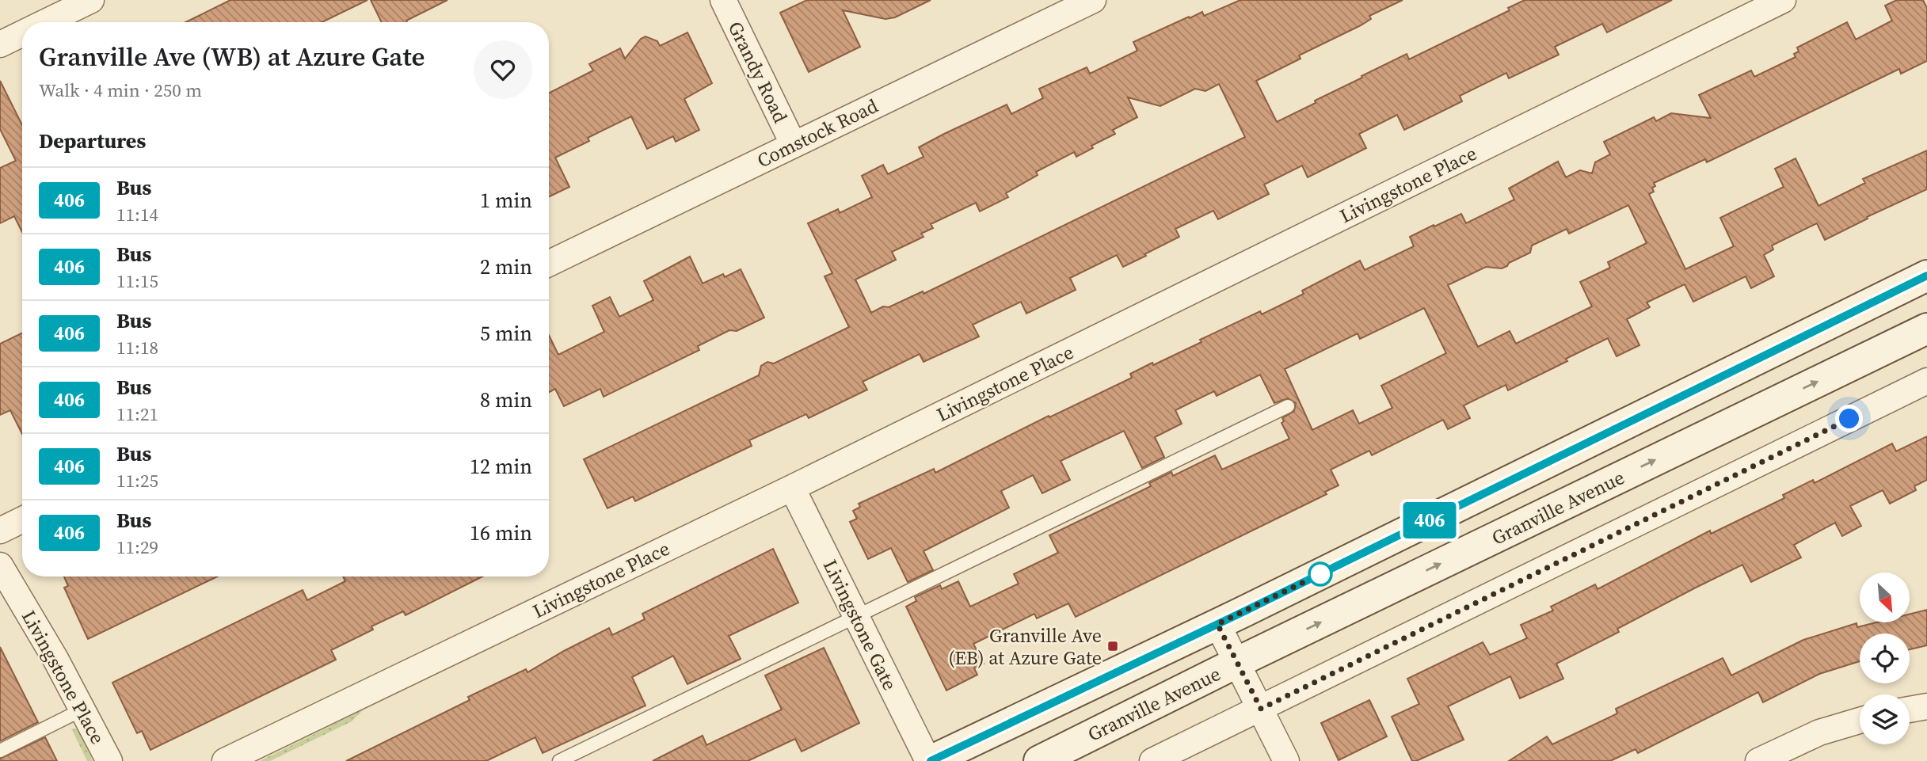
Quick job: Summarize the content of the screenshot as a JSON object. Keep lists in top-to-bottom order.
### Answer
{
  "streets": {
    "main road": ["Granville Avenue"],
    "street": [
      "Grandy Road",
      "Comstock Road",
      "Livingstone Place",
      "Livingstone Gate"
    ]
  },
  "crossings": [
    ["Grandy Road", "Comstock Road"],
    ["Livingstone Place", "Livingstone Gate"]
  ],
  "places": {
    "transit": ["Granville Ave (EB) at Azure Gate"]
  },
  "lines": ["bus line 406"],
  "north": "bottom right",
  "page": {
    "on_map": "406",
    "heading": [
      ["Granville Ave (WB) at Azure Gate", "Walk · 4 min · 250 m"],
      "Departures"
    ],
    "list": [
      {
        "mark": "406",
        "name": "Bus",
        "note": "11:14",
        "value": "1 min"
      },
      {
        "mark": "406",
        "name": "Bus",
        "note": "11:15",
        "value": "2 min"
      },
      {
        "mark": "406",
        "name": "Bus",
        "note": "11:18",
        "value": "5 min"
      },
      {
        "mark": "406",
        "name": "Bus",
        "note": "11:21",
        "value": "8 min"
      },
      {
        "mark": "406",
        "name": "Bus",
        "note": "11:25",
        "value": "12 min"
      },
      {
        "mark": "406",
        "name": "Bus",
        "note": "11:29",
        "value": "16 min"
      }
    ]
  }
}
